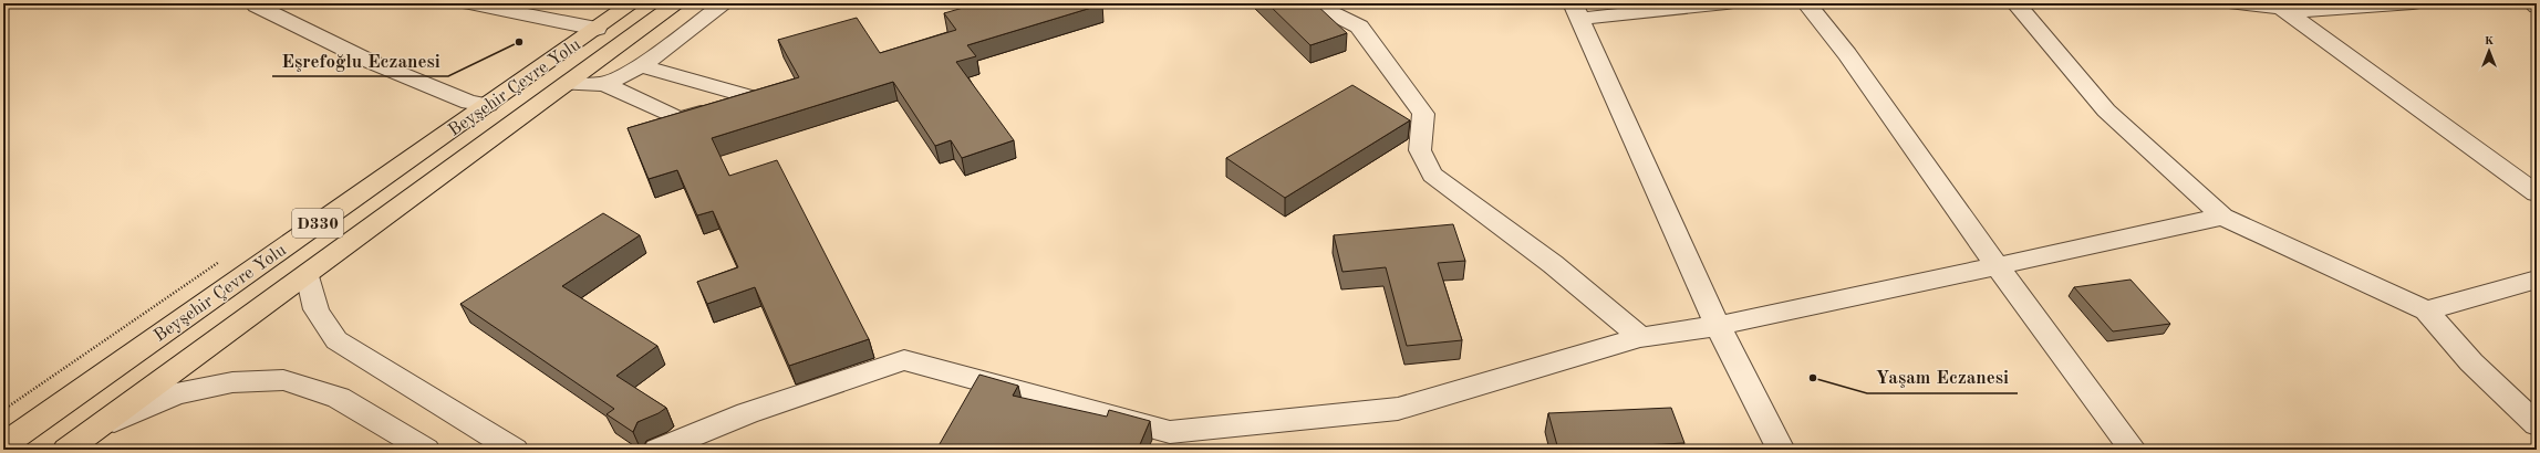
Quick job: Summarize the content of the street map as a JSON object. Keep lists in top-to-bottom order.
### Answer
{
  "streets": {
    "highway": ["Beyşehir Çevre Yolu", "D330"]
  },
  "places": ["Eşrefoğlu Eczanesi", "Yaşam Eczanesi"],
  "north": "top"
}
